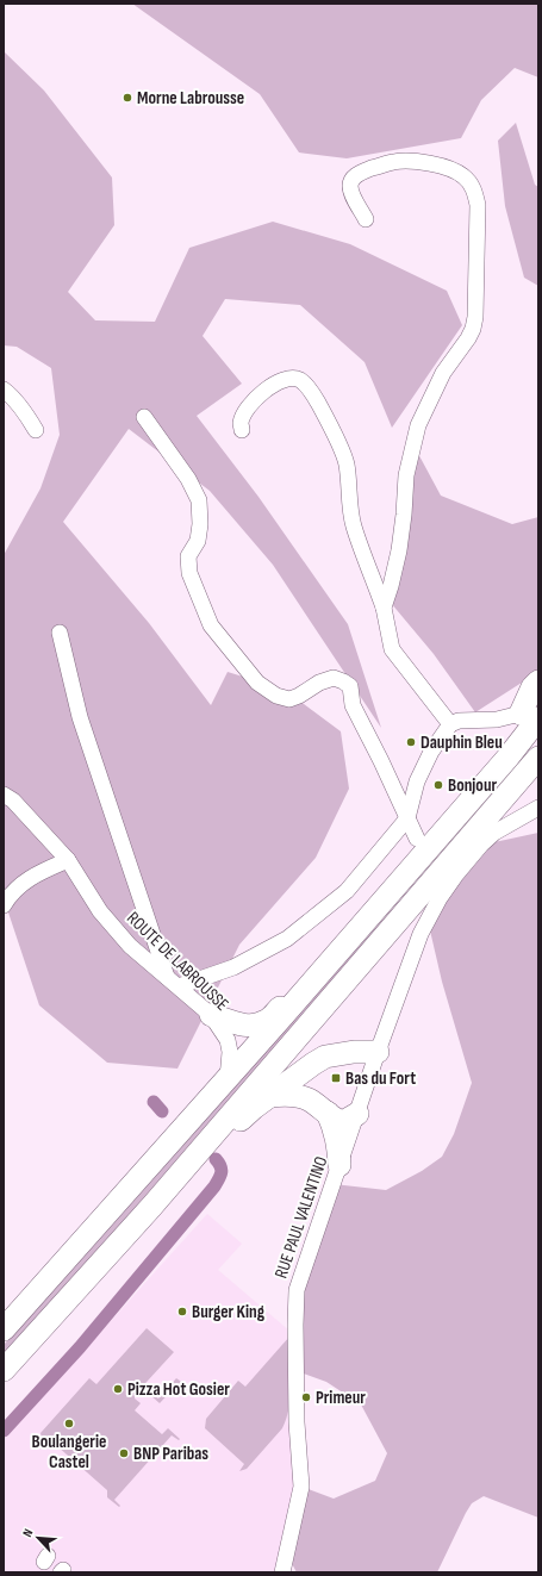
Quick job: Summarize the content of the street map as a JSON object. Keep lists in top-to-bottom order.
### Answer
{
  "streets": {
    "street": ["ROUTE DE LABROUSSE", "RUE PAUL VALENTINO"]
  },
  "places": {
    "other": [
      "Morne Labrousse",
      "Dauphin Bleu",
      "Bonjour",
      "Burger King",
      "Pizza Hot Gosier",
      "Primeur",
      "Boulangerie Castel",
      "BNP Paribas"
    ],
    "transit": ["Bas du Fort"]
  },
  "north": "top left"
}
